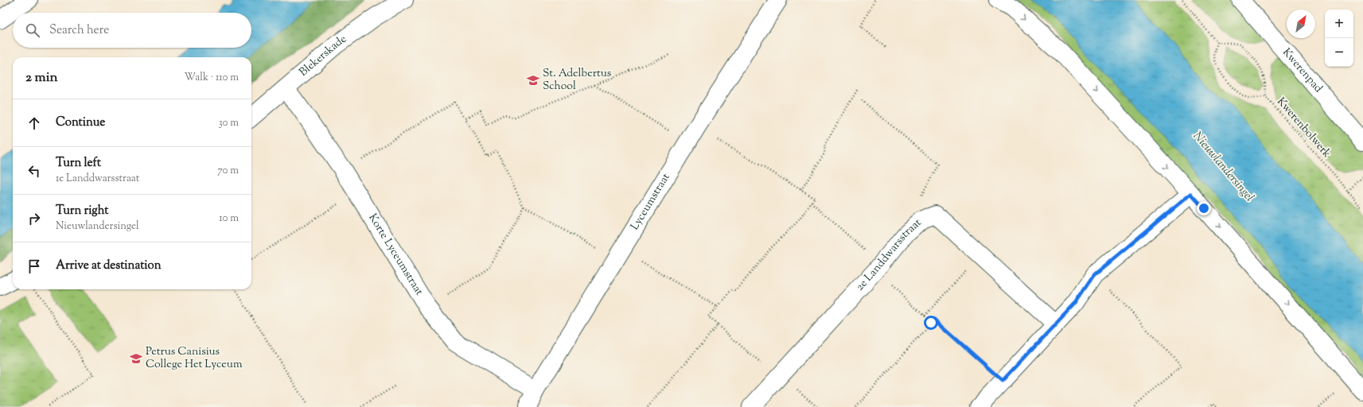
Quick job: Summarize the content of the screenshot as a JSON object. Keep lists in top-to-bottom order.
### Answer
{
  "streets": {
    "street": [
      "Blekerskade",
      "Kwerenpad",
      "Lyceumstraat",
      "Korte Lyceumstraat",
      "2e Landdwarsstraat"
    ],
    "path": ["Kwerenbolwerk"]
  },
  "crossings": [
    ["Blekerskade", "Korte Lyceumstraat"],
    ["Lyceumstraat", "Korte Lyceumstraat"]
  ],
  "water": ["Nieuwlandersingel"],
  "places": {
    "school or university": ["St. Adelbertus School", "Petrus Canisius College Het Lyceum"]
  },
  "north": "top right",
  "page": {
    "map_buttons": ["+", "−"],
    "search": "Search here",
    "heading": ["2 min", "Walk · 110 m"],
    "list": [
      ["Continue", "30 m"],
      ["Turn left", "1e Landdwarsstraat", "70 m"],
      ["Turn right", "Nieuwlandersingel", "10 m"],
      "Arrive at destination"
    ]
  }
}
